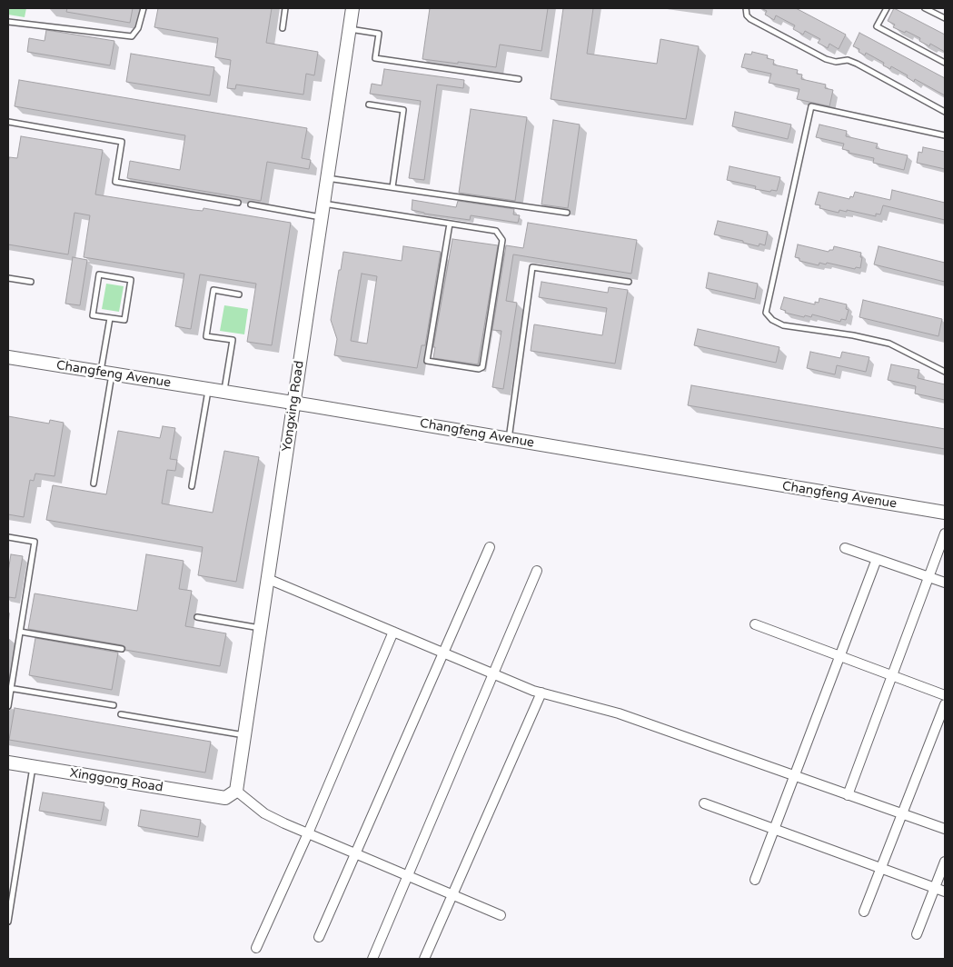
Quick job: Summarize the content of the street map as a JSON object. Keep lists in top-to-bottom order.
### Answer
{
  "streets": {
    "street": ["Changfeng Avenue", "Yongxing Road", "Xinggong Road"]
  },
  "crossings": [
    ["Changfeng Avenue", "Yongxing Road"],
    ["Yongxing Road", "Xinggong Road"]
  ]
}
